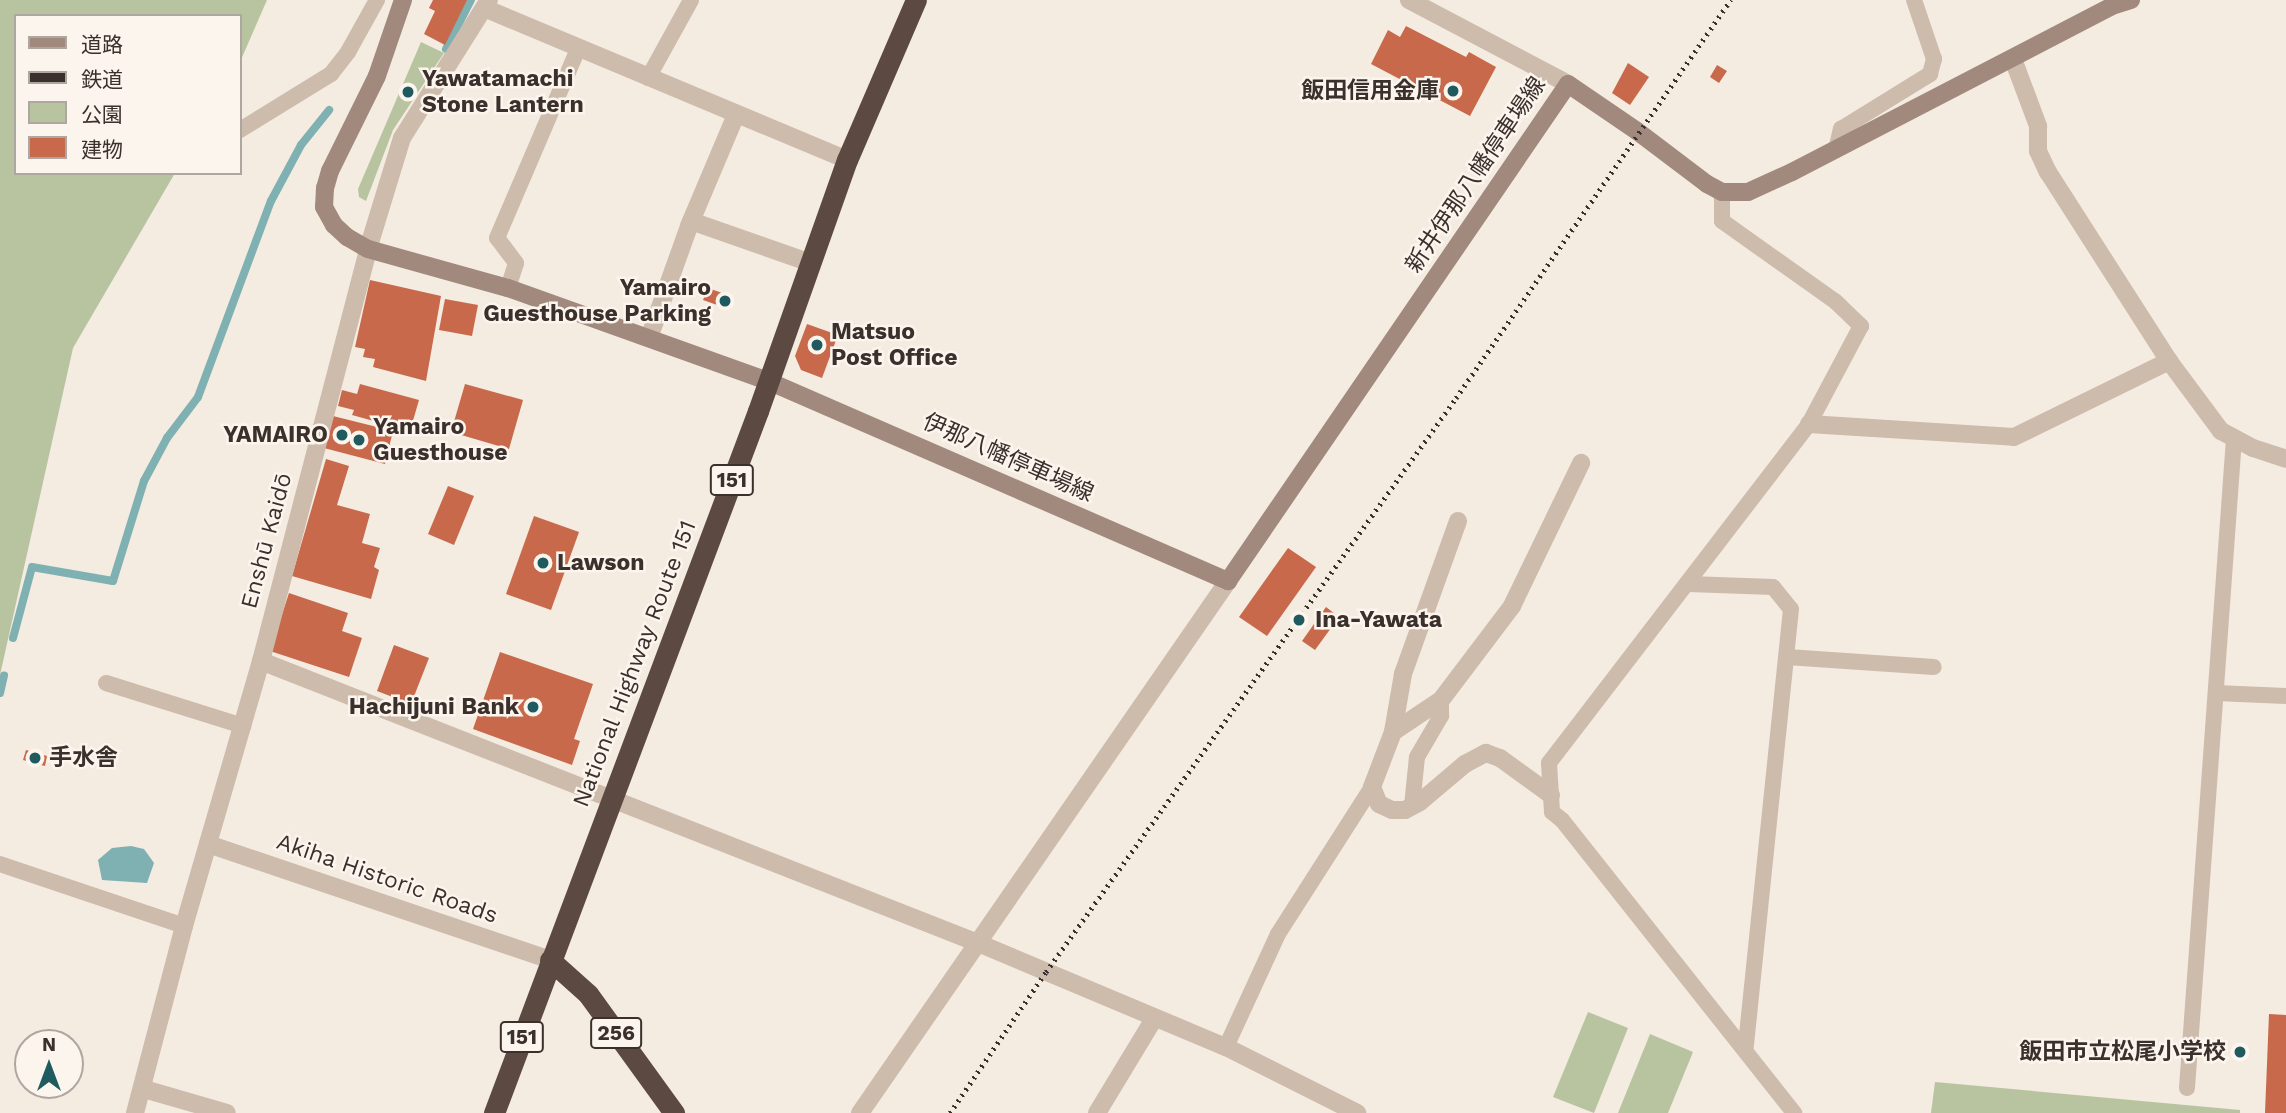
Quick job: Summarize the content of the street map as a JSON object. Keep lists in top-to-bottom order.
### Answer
{
  "streets": {
    "highway": ["151", "National Highway Route 151", "256"],
    "main road": ["新井伊那八幡停車場線", "伊那八幡停車場線"],
    "street": ["Enshū Kaidō", "Akiha Historic Roads"]
  },
  "crossings": [
    ["新井伊那八幡停車場線", "伊那八幡停車場線"],
    ["伊那八幡停車場線", "Enshū Kaidō"],
    ["伊那八幡停車場線", "National Highway Route 151"],
    ["Enshū Kaidō", "Akiha Historic Roads"],
    ["National Highway Route 151", "Akiha Historic Roads"],
    ["National Highway Route 151", "256"],
    ["Akiha Historic Roads", "256"]
  ],
  "places": [
    "飯田信用金庫",
    "Yawatamachi Stone Lantern",
    "Yamairo Guesthouse Parking",
    "Matsuo Post Office",
    "YAMAIRO",
    "Yamairo Guesthouse",
    "Lawson",
    "Ina-Yawata",
    "Hachijuni Bank",
    "手水舎",
    "飯田市立松尾小学校"
  ],
  "legend": [
    "道路",
    "鉄道",
    "公園",
    "建物"
  ],
  "north": "top"
}
